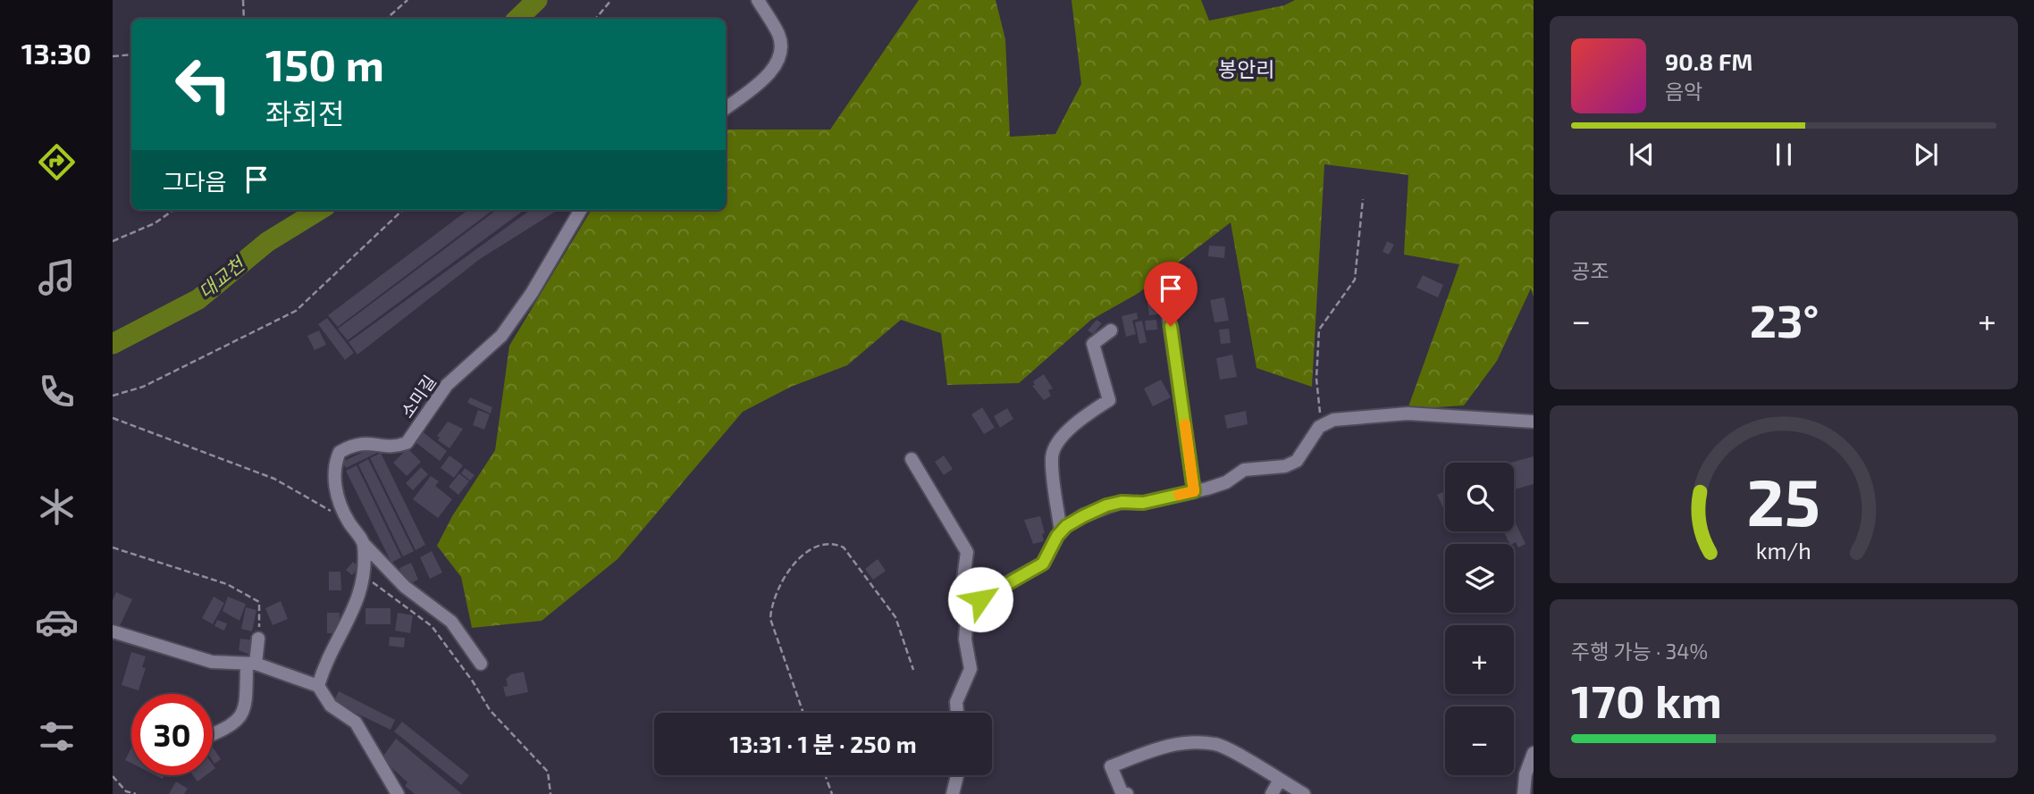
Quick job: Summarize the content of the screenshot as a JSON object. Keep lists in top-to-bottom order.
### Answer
{
  "streets": {
    "street": ["소미길"]
  },
  "districts": ["봉안리"],
  "water": ["대교천"],
  "page": {
    "tabs": "13:30",
    "turn": ["150 m", "좌회전"],
    "song": ["90.8 FM", "음악"],
    "then": "그다음",
    "tile": [
      "공조",
      ["주행 가능 · 34%", "170 km"]
    ],
    "heat": ["−", "23°", "+"],
    "map_buttons": ["+", "−"],
    "limit": "30",
    "trip": "13:31 · 1 분 · 250 m",
    "gauge": ["25", "km/h"]
  }
}
